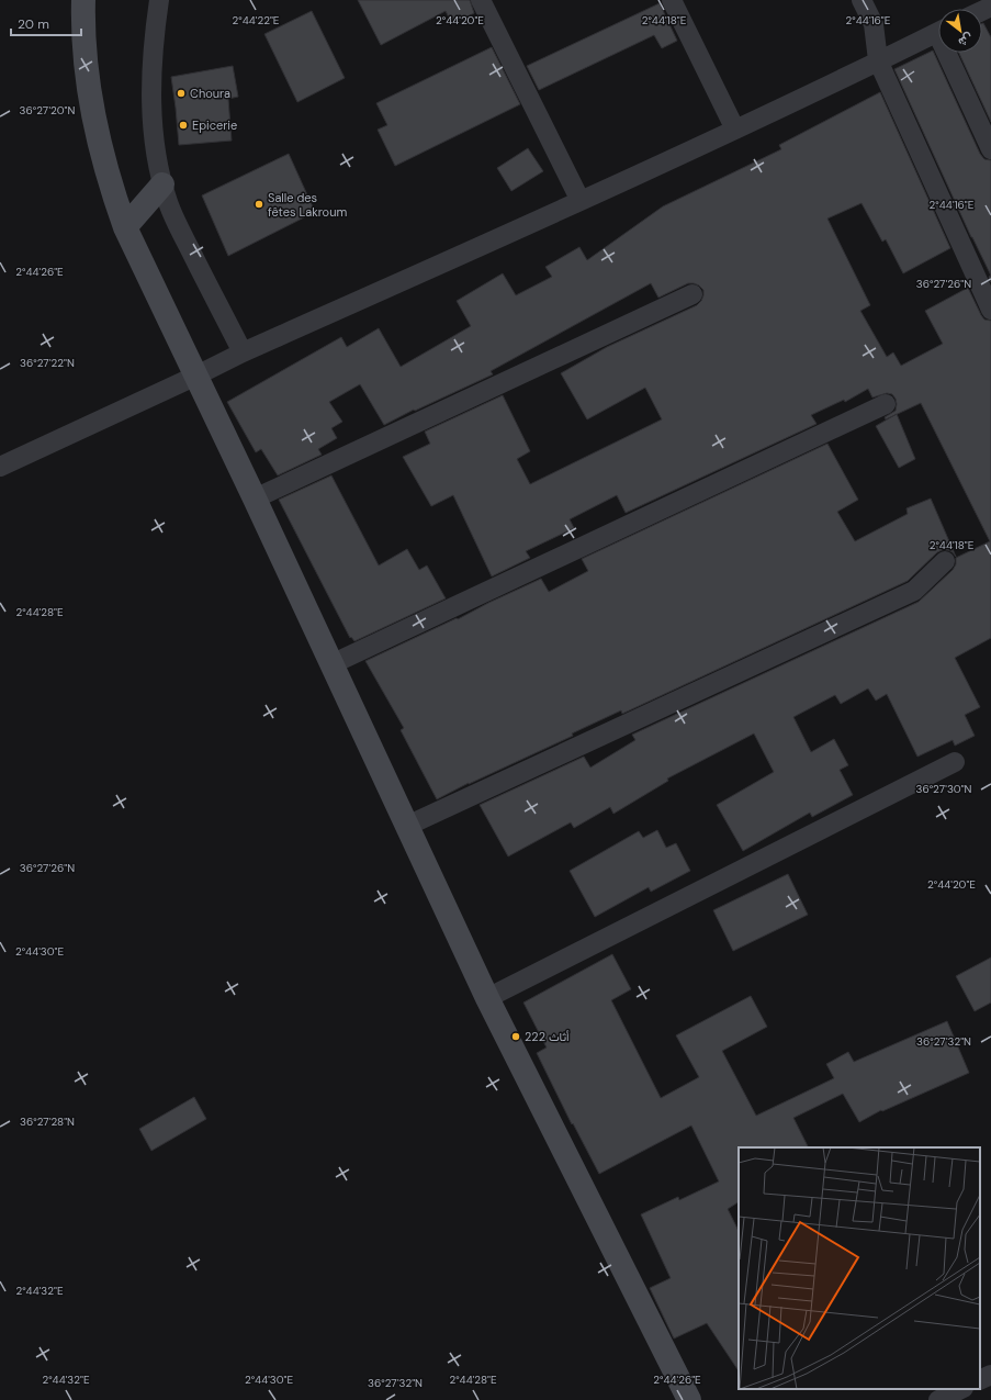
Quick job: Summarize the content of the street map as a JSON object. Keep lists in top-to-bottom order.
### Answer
{
  "places": [
    "Choura",
    "Epicerie",
    "Salle des fêtes Lakroum",
    "أثاث 222"
  ],
  "scale_bar": "20 m",
  "north": "bottom right",
  "coordinates": [
    "2°44'22\"E",
    "2°44'20\"E",
    "2°44'18\"E",
    "2°44'16\"E",
    "36°27'20\"N",
    "2°44'26\"E",
    "36°27'26\"N",
    "36°27'22\"N",
    "2°44'28\"E",
    "36°27'30\"N",
    "2°44'30\"E",
    "36°27'32\"N",
    "36°27'28\"N",
    "2°44'32\"E"
  ]
}
